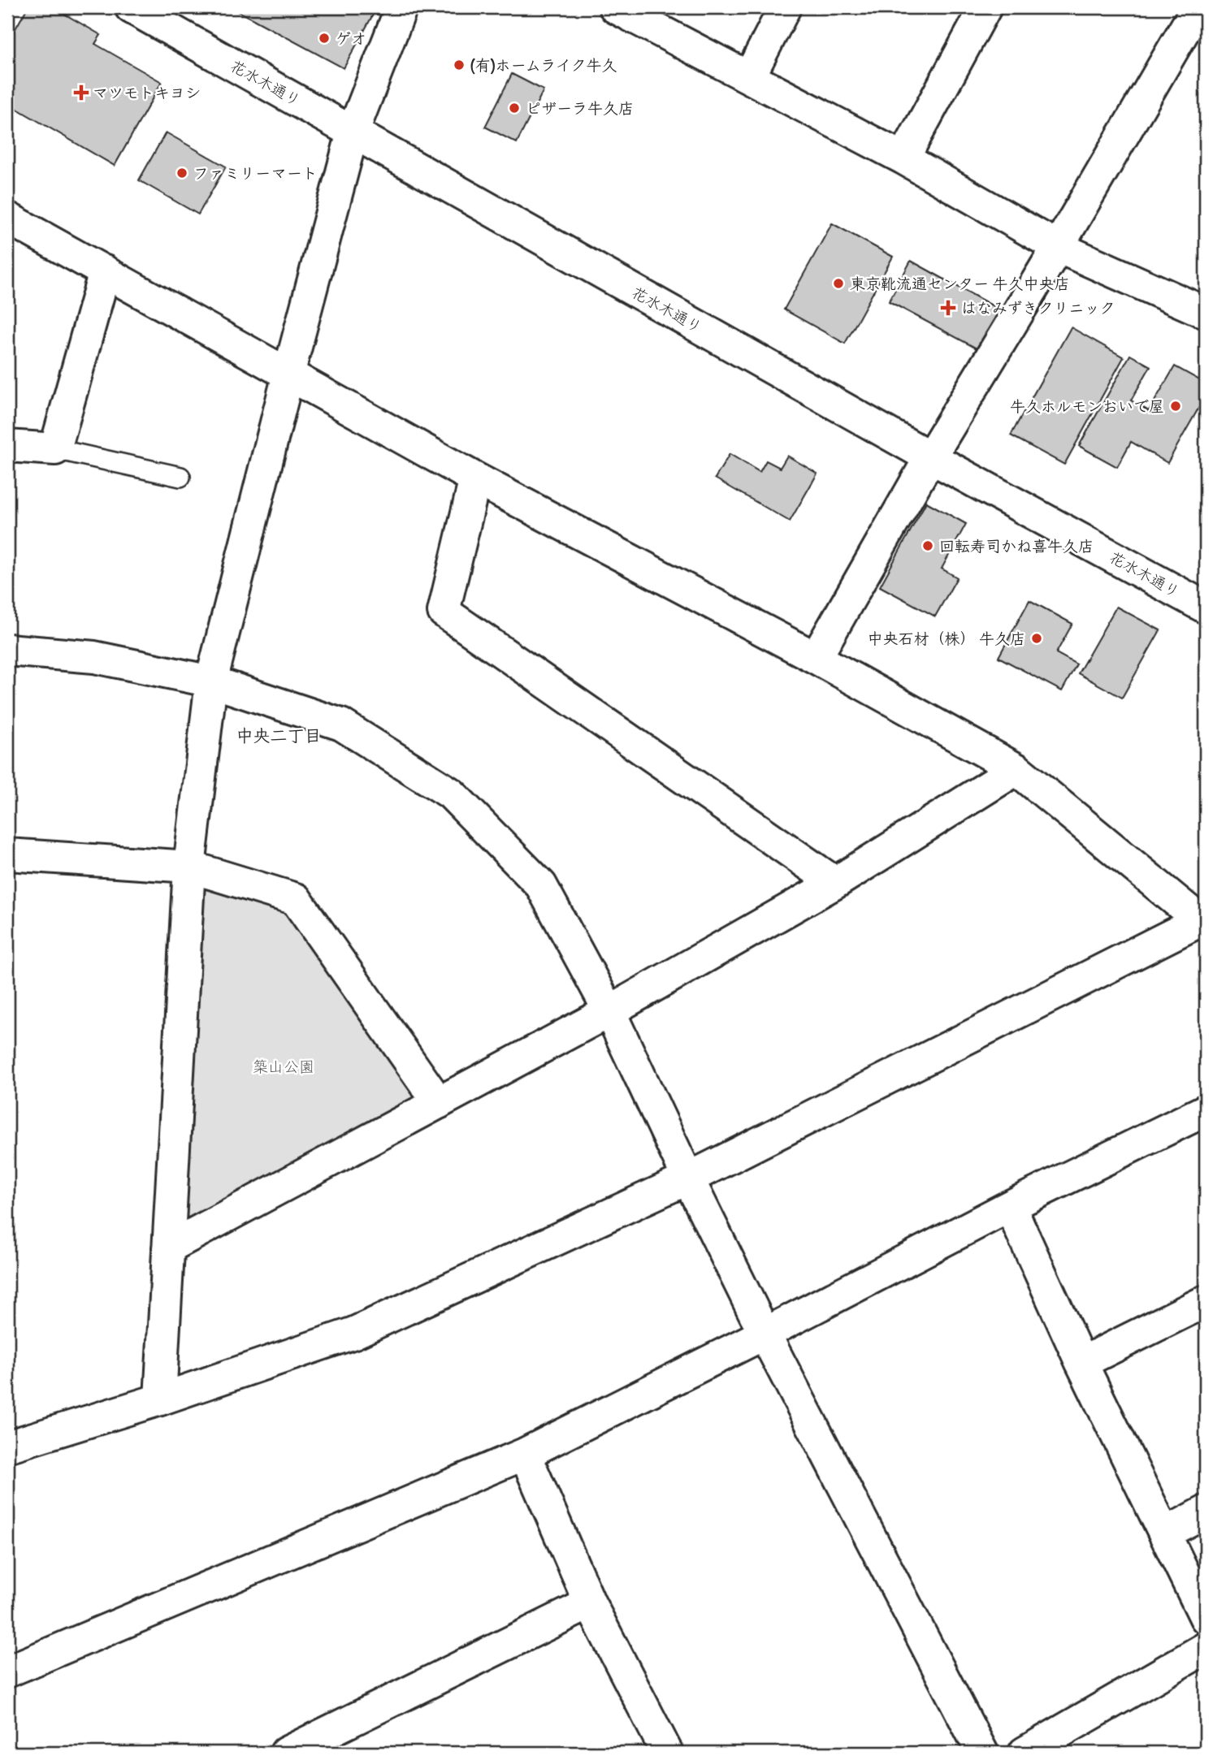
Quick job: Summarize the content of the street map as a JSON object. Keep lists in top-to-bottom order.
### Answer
{
  "streets": {
    "street": ["花水木通り"]
  },
  "districts": ["中央二丁目"],
  "parks": ["築山公園"],
  "places": {
    "other": [
      "ゲオ",
      "(有)ホームライク牛久",
      "ピザーラ牛久店",
      "ファミリーマート",
      "東京靴流通センター 牛久中央店",
      "牛久ホルモンおいで屋",
      "回転寿司かね喜牛久店",
      "中央石材（株） 牛久店"
    ],
    "health": ["マツモトキヨシ", "はなみずきクリニック"]
  }
}
